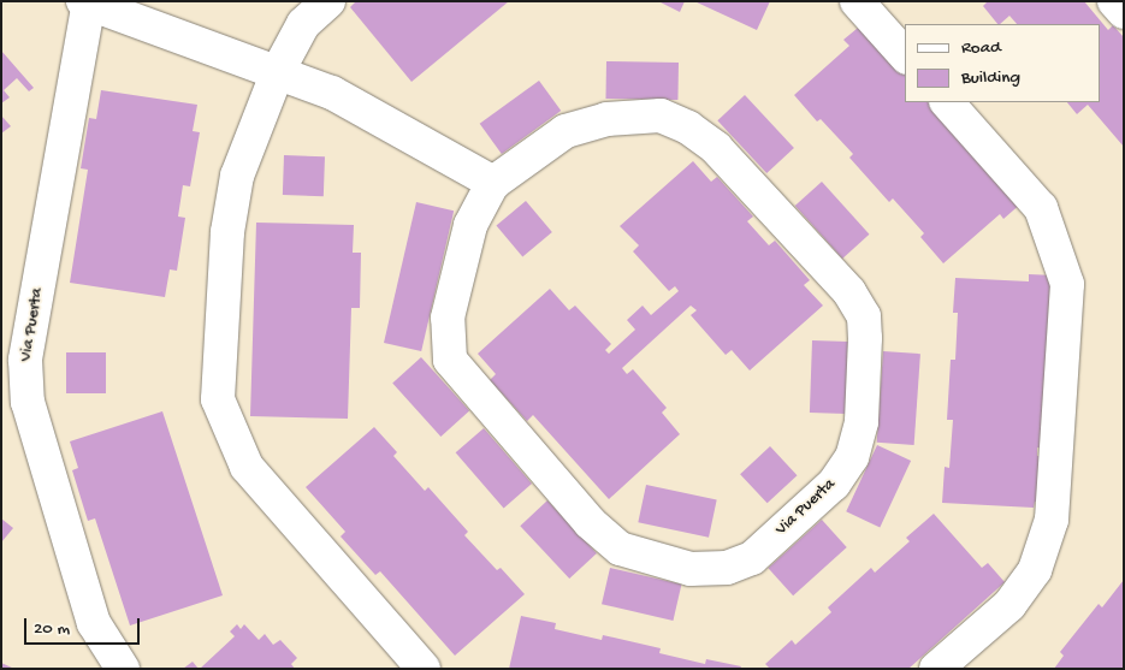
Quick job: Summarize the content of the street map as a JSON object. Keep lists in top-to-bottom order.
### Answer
{
  "streets": {
    "street": ["Via Puerta"]
  },
  "legend": ["Road", "Building"],
  "scale_bar": "20 m"
}
